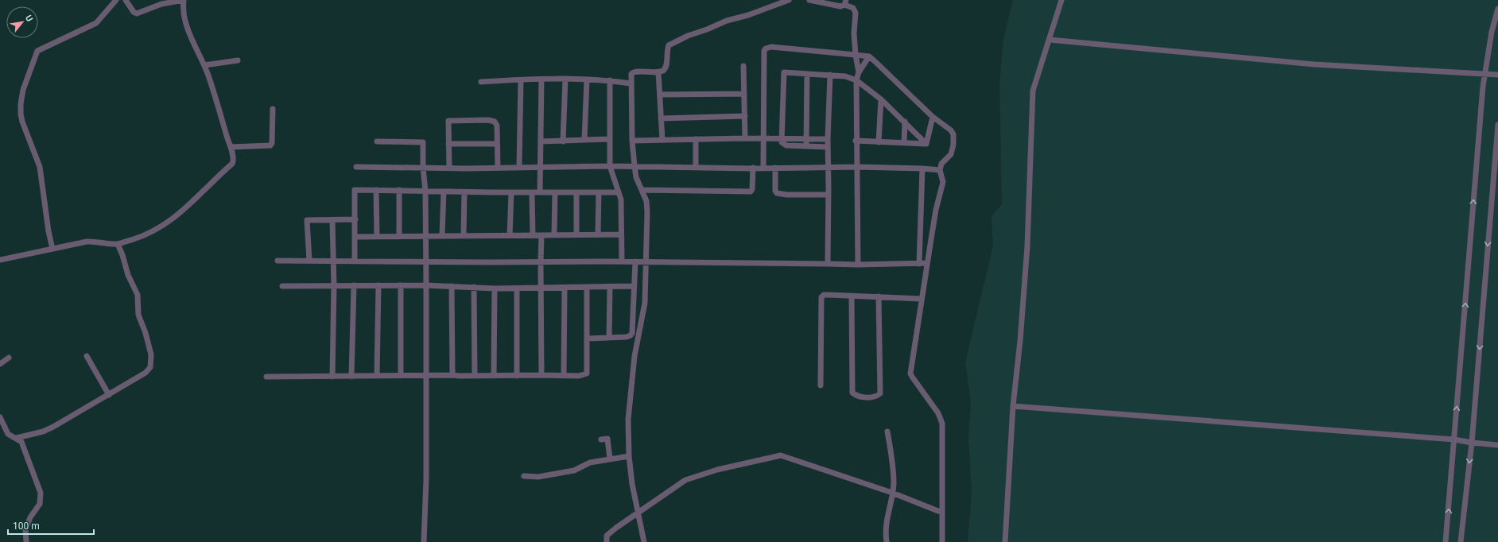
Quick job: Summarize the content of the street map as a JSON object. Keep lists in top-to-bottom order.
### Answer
{
  "scale_bar": "100 m",
  "north": "top right"
}
